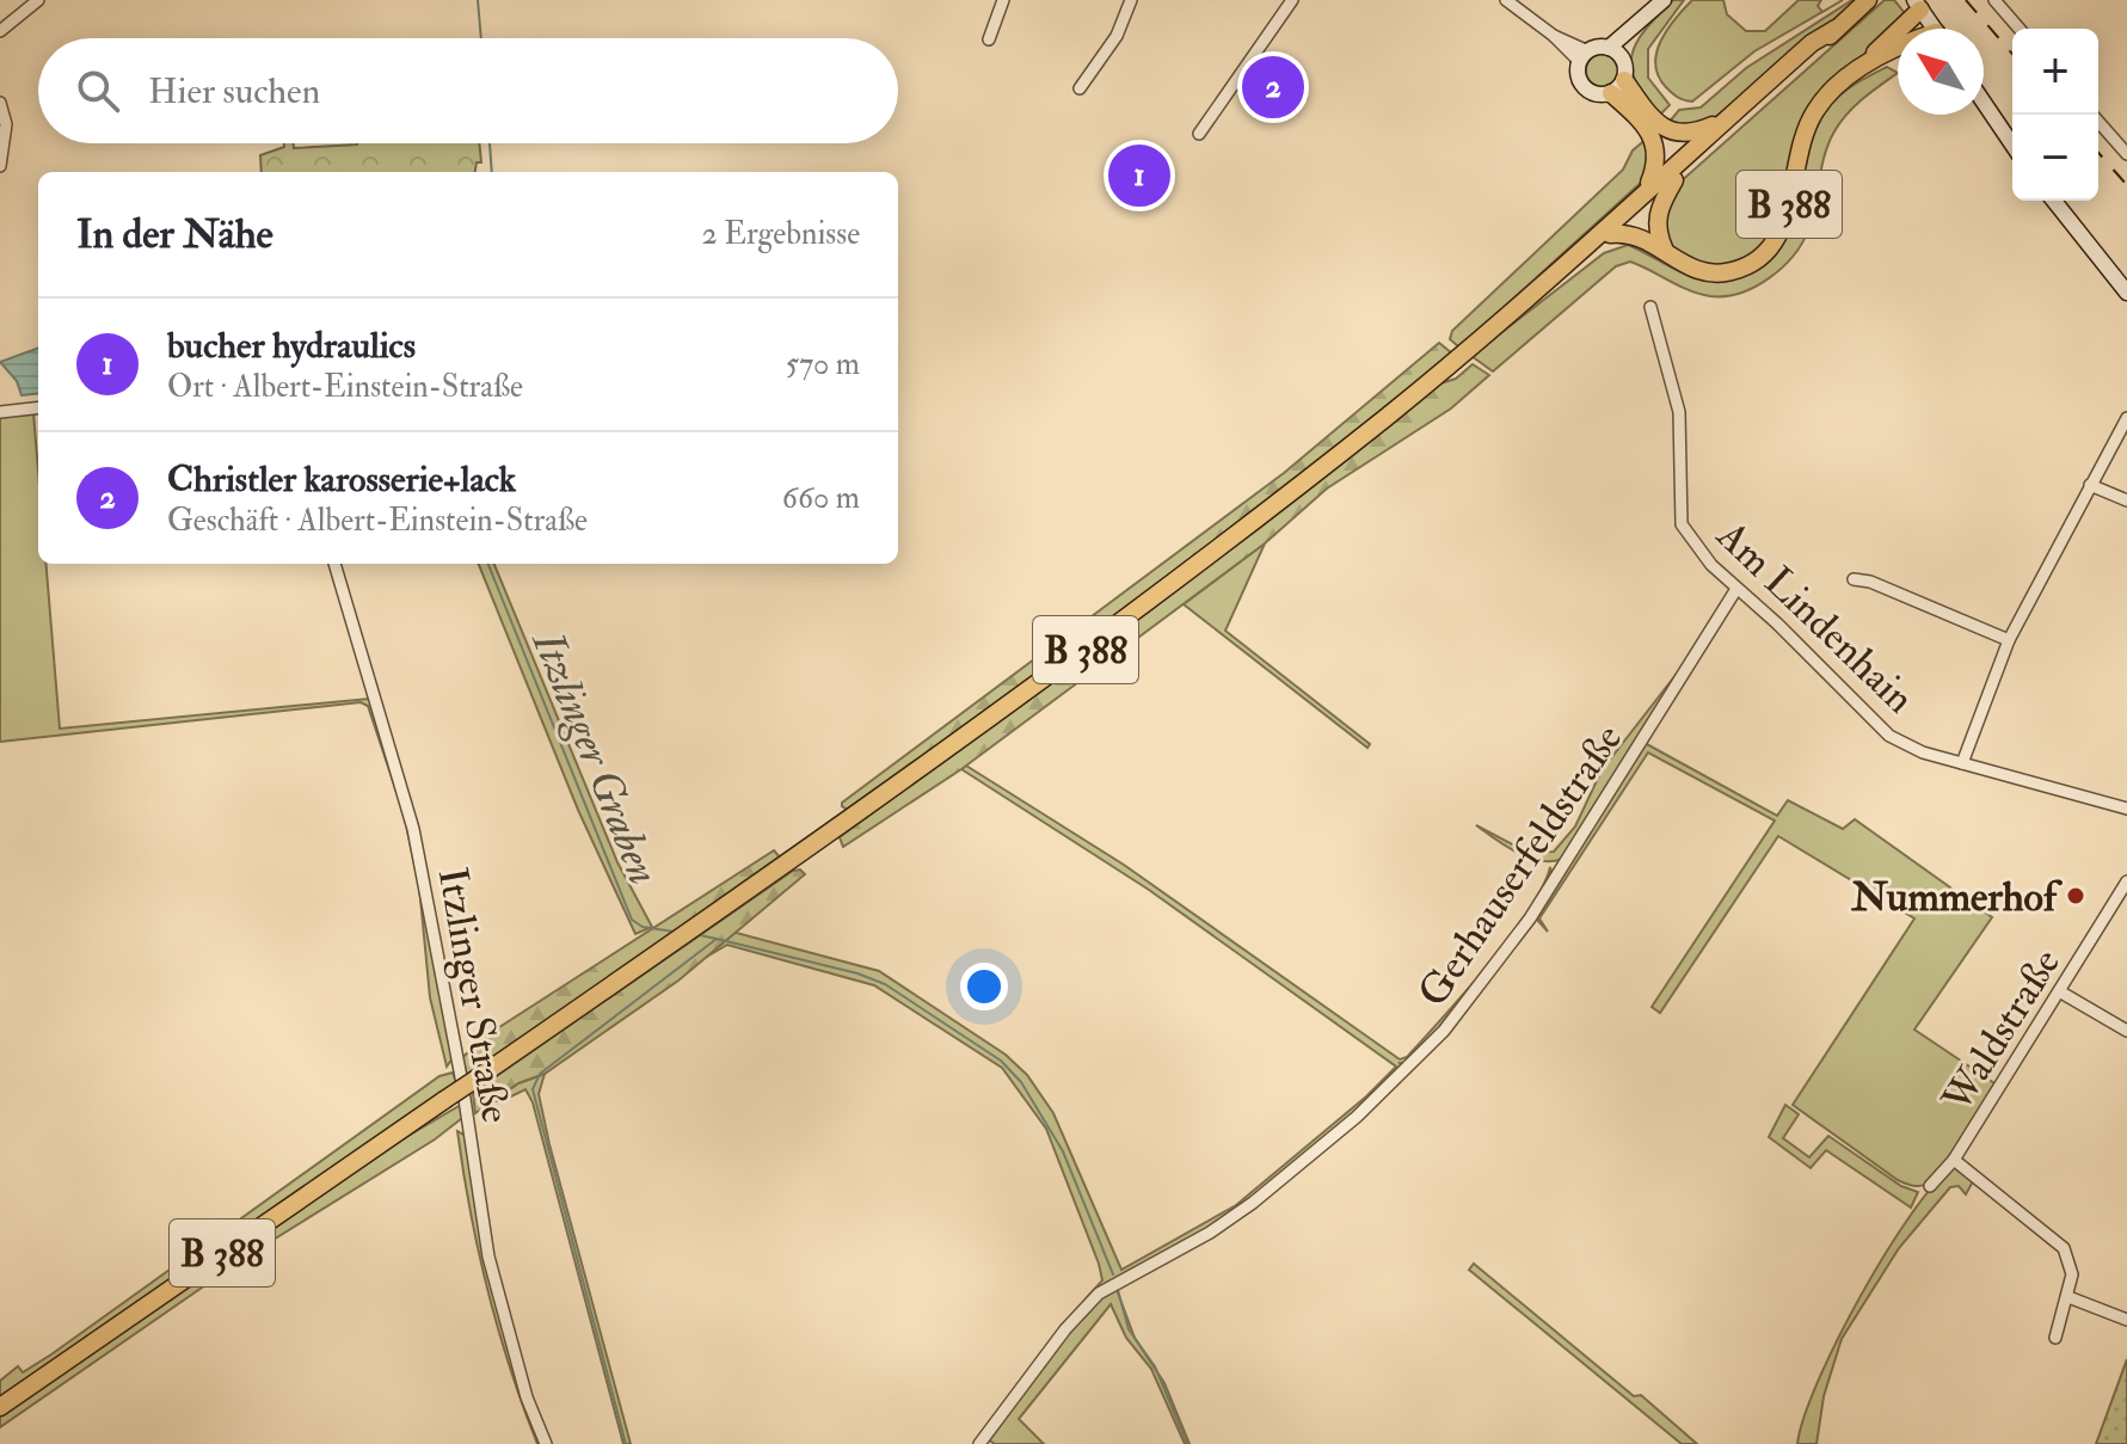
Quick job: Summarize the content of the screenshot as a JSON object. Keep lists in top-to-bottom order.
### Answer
{
  "streets": {
    "main road": ["B 388"],
    "street": [
      "Am Lindenhain",
      "Gerhauserfeldstraße",
      "Itzlinger Straße",
      "Waldstraße"
    ]
  },
  "crossings": [
    ["Am Lindenhain", "Gerhauserfeldstraße"]
  ],
  "water": ["Itzlinger Graben"],
  "places": ["Nummerhof"],
  "north": "top left",
  "page": {
    "map_buttons": ["+", "−"],
    "search": "Hier suchen",
    "pins": ["2", "1"],
    "heading": ["In der Nähe", "2 Ergebnisse"],
    "list": [
      {
        "mark": "1",
        "name": "bucher hydraulics",
        "note": "Ort · Albert-Einstein-Straße",
        "value": "570 m"
      },
      {
        "mark": "2",
        "name": "Christler karosserie+lack",
        "note": "Geschäft · Albert-Einstein-Straße",
        "value": "660 m"
      }
    ]
  }
}
